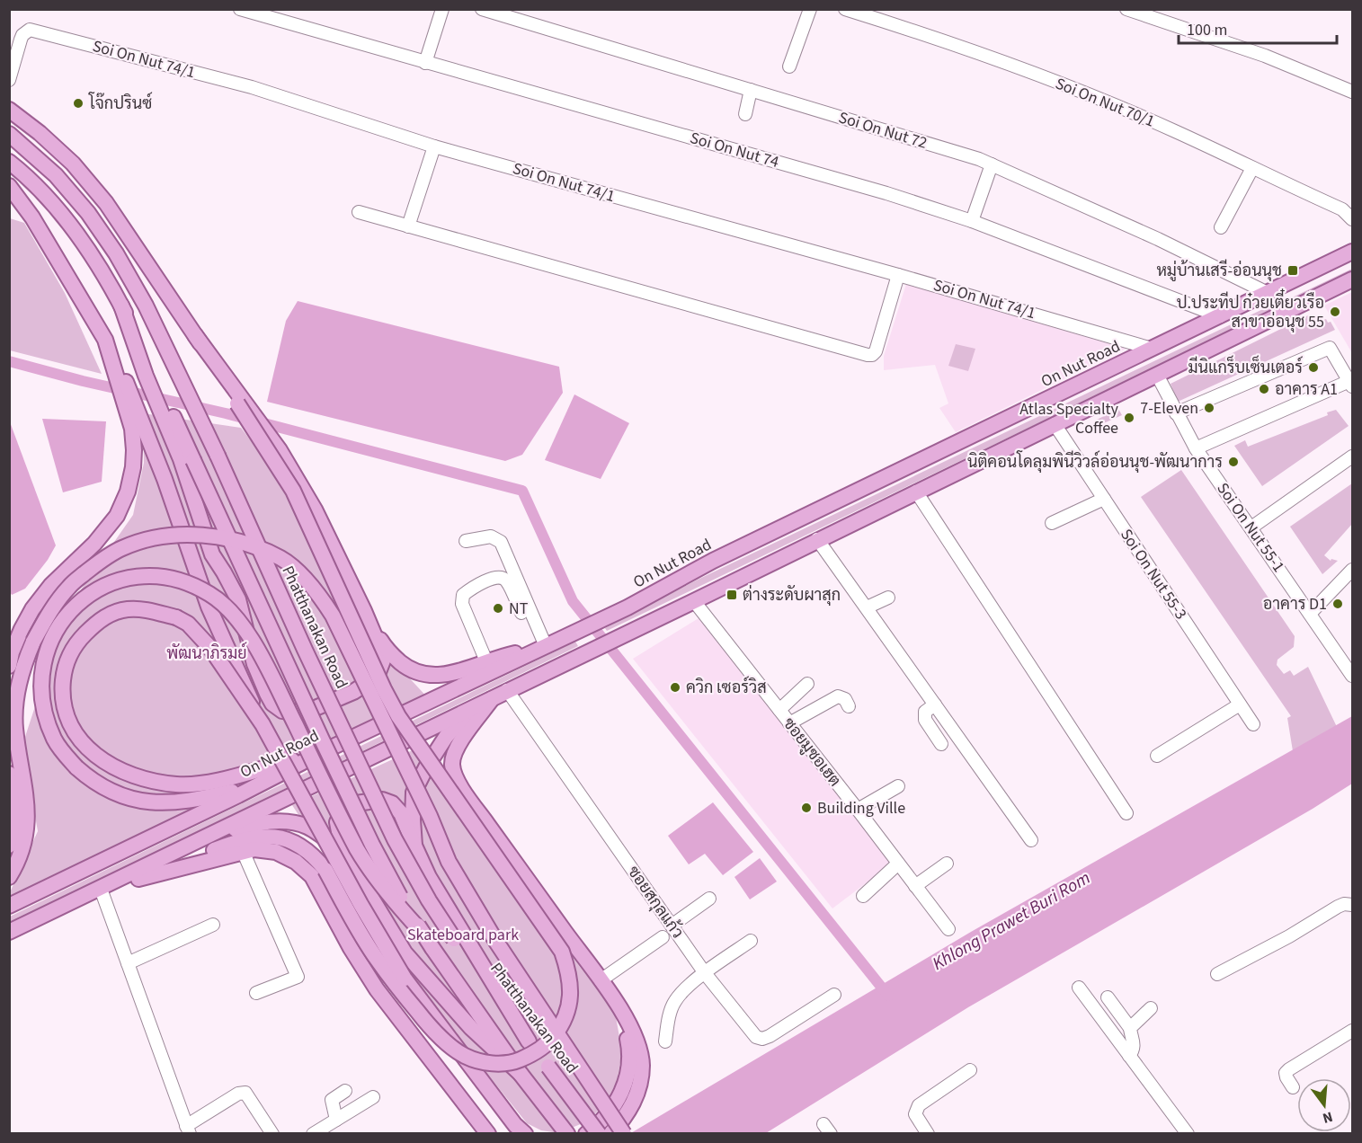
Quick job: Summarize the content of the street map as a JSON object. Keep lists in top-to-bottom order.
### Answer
{
  "streets": {
    "main road": ["On Nut Road", "Phatthanakan Road"],
    "street": [
      "Soi On Nut 74/1",
      "Soi On Nut 70/1",
      "Soi On Nut 72",
      "Soi On Nut 74",
      "Soi On Nut 55-1",
      "Soi On Nut 55-3",
      "ซอยมูซอเฮต",
      "ซอยสกุลแก้ว"
    ]
  },
  "crossings": [
    ["Soi On Nut 74/1", "On Nut Road"],
    ["Soi On Nut 72", "On Nut Road"],
    ["Soi On Nut 74", "On Nut Road"]
  ],
  "water": ["Khlong Prawet Buri Rom"],
  "parks": ["พัฒนาภิรมย์", "Skateboard park"],
  "places": {
    "other": [
      "โจ๊กปรินซ์",
      "ป.ประทีป ก๋วยเตี๋ยวเรือ สาขาอ่อนุช 55",
      "มีนิแกร็บเซ็นเตอร์",
      "อาคาร A1",
      "7-Eleven",
      "Atlas Specialty Coffee",
      "นิติคอนโดลุมพินีวิวล์อ่อนนุช-พัฒนาการ",
      "อาคาร D1",
      "NT",
      "ควิก เซอร์วิส",
      "Building Ville"
    ],
    "transit": ["หมู่บ้านเสรี-อ่อนนุช", "ต่างระดับผาสุก"]
  },
  "scale_bar": "100 m",
  "north": "bottom"
}
